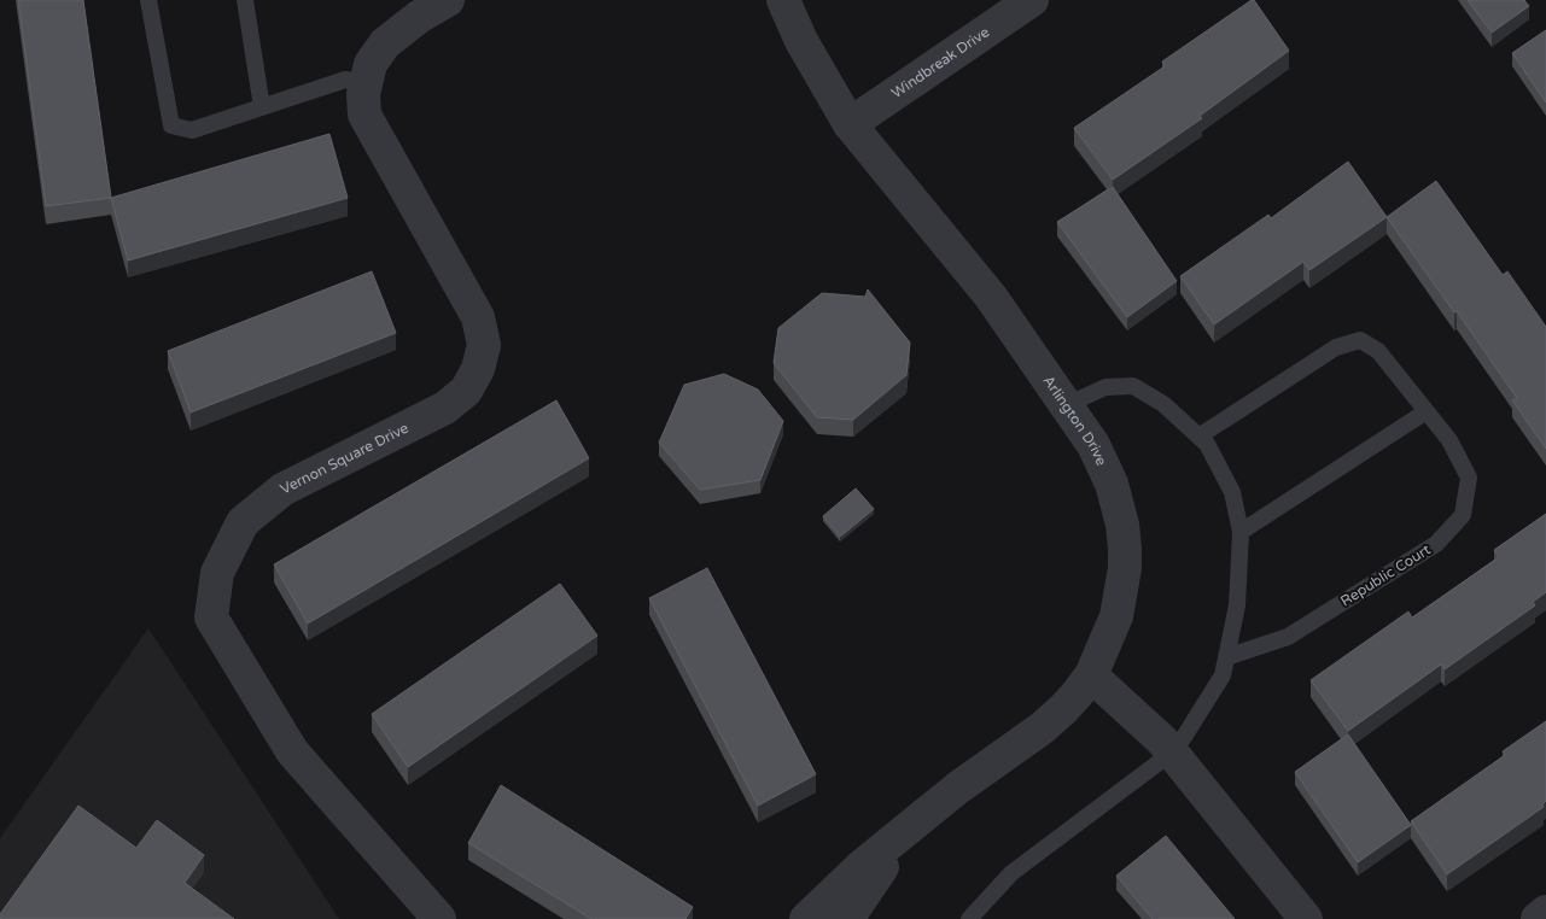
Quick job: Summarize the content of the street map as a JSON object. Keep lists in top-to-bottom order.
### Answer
{
  "streets": {
    "street": ["Windbreak Drive", "Arlington Drive", "Vernon Square Drive"],
    "lane": ["Republic Court"]
  },
  "crossings": [
    ["Windbreak Drive", "Arlington Drive"]
  ]
}
